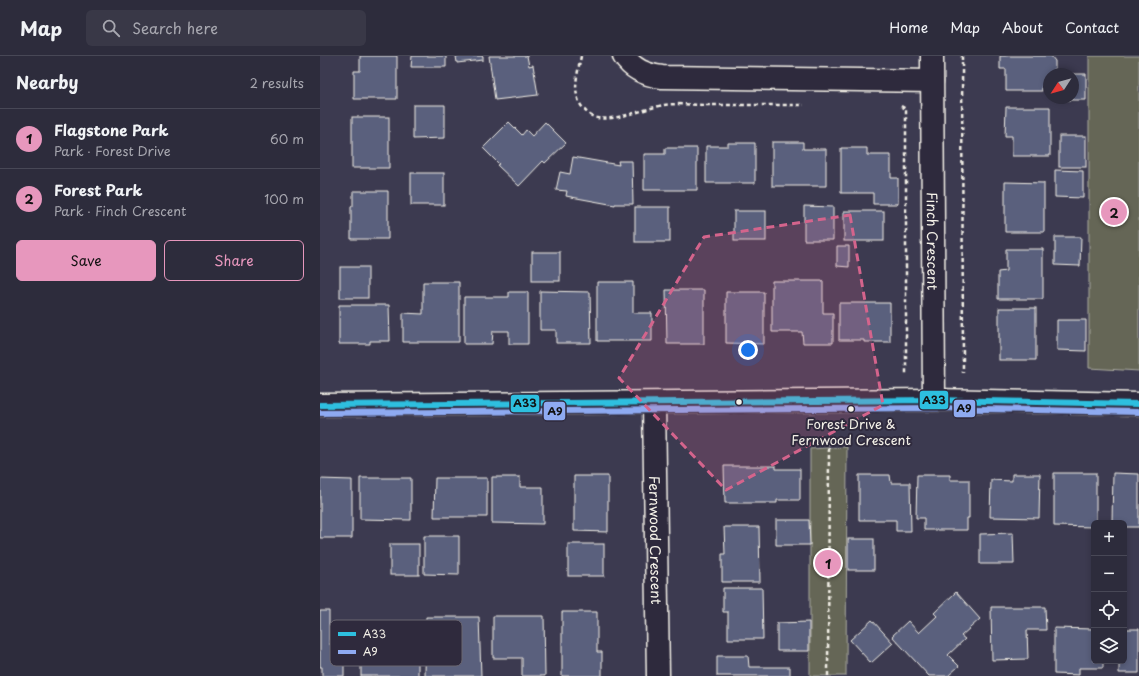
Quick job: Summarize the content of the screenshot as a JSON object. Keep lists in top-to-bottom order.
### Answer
{
  "streets": {
    "street": ["Finch Crescent", "Fernwood Crescent"]
  },
  "places": ["Forest Drive & Fernwood Crescent"],
  "lines": ["transit line A33", "transit line A9"],
  "legend": ["A33", "A9"],
  "north": "bottom left",
  "page": {
    "header": "Map",
    "search": "Search here",
    "nav": [
      "Home",
      "Map",
      "About",
      "Contact"
    ],
    "heading": ["Nearby", "2 results"],
    "list": [
      {
        "mark": "1",
        "name": "Flagstone Park",
        "note": "Park · Forest Drive",
        "value": "60 m"
      },
      {
        "mark": "2",
        "name": "Forest Park",
        "note": "Park · Finch Crescent",
        "value": "100 m"
      }
    ],
    "pins": ["2", "1"],
    "buttons": ["Save", "Share"],
    "map_buttons": ["+", "−"]
  }
}
